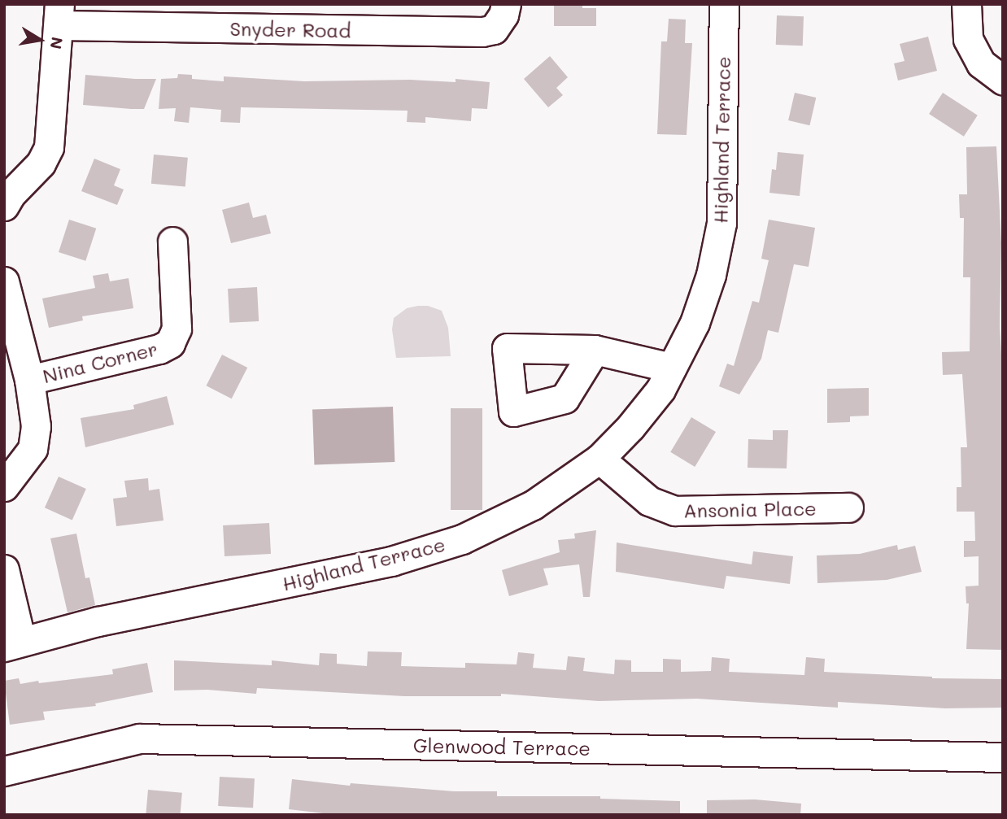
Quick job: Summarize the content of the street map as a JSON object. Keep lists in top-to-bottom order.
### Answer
{
  "streets": {
    "street": [
      "Snyder Road",
      "Highland Terrace",
      "Nina Corner",
      "Ansonia Place",
      "Glenwood Terrace"
    ]
  },
  "crossings": [
    ["Highland Terrace", "Ansonia Place"]
  ],
  "north": "right"
}
